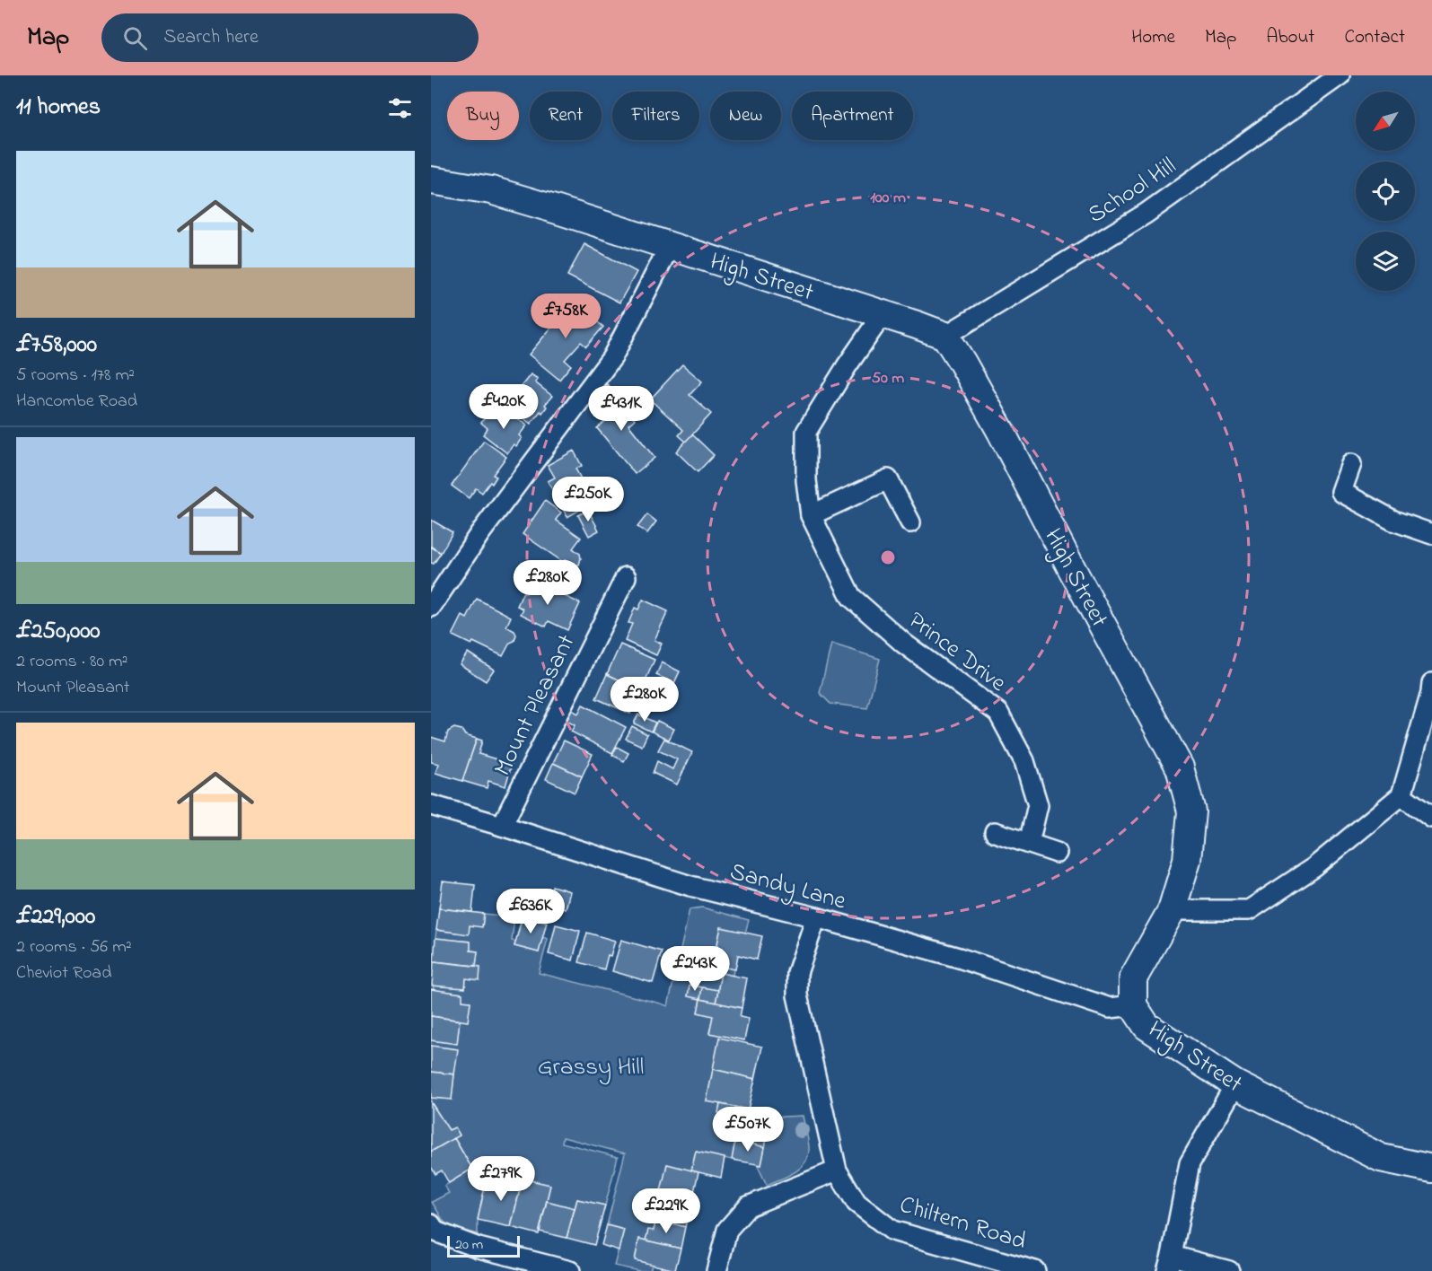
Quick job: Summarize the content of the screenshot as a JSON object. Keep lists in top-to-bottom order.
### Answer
{
  "streets": {
    "street": [
      "School Hill",
      "High Street",
      "Prince Drive",
      "Mount Pleasant",
      "Sandy Lane",
      "Chiltern Road"
    ]
  },
  "crossings": [
    ["School Hill", "High Street"],
    ["High Street", "Prince Drive"],
    ["High Street", "Sandy Lane"],
    ["Mount Pleasant", "Sandy Lane"],
    ["Sandy Lane", "Chiltern Road"]
  ],
  "parks": ["Grassy Hill"],
  "scale_bar": "20 m",
  "north": "bottom left",
  "page": {
    "header": "Map",
    "search": "Search here",
    "nav": [
      "Home",
      "Map",
      "About",
      "Contact"
    ],
    "heading": "11 homes",
    "chip": [
      "Buy",
      "Rent",
      "Filters",
      "New",
      "Apartment"
    ],
    "list": [
      {
        "name": "£758,000",
        "note": "5 rooms · 178 m² · Hancombe Road"
      },
      {
        "name": "£250,000",
        "note": "2 rooms · 80 m² · Mount Pleasant"
      },
      {
        "name": "£229,000",
        "note": "2 rooms · 56 m² · Cheviot Road"
      }
    ],
    "price": [
      "£758K",
      "£420K",
      "£431K",
      "£250K",
      "£280K",
      "£280K",
      "£636K",
      "£243K",
      "£507K",
      "£279K",
      "£229K"
    ],
    "scale": "20 m"
  },
  "rings": ["100 m", "50 m"]
}
